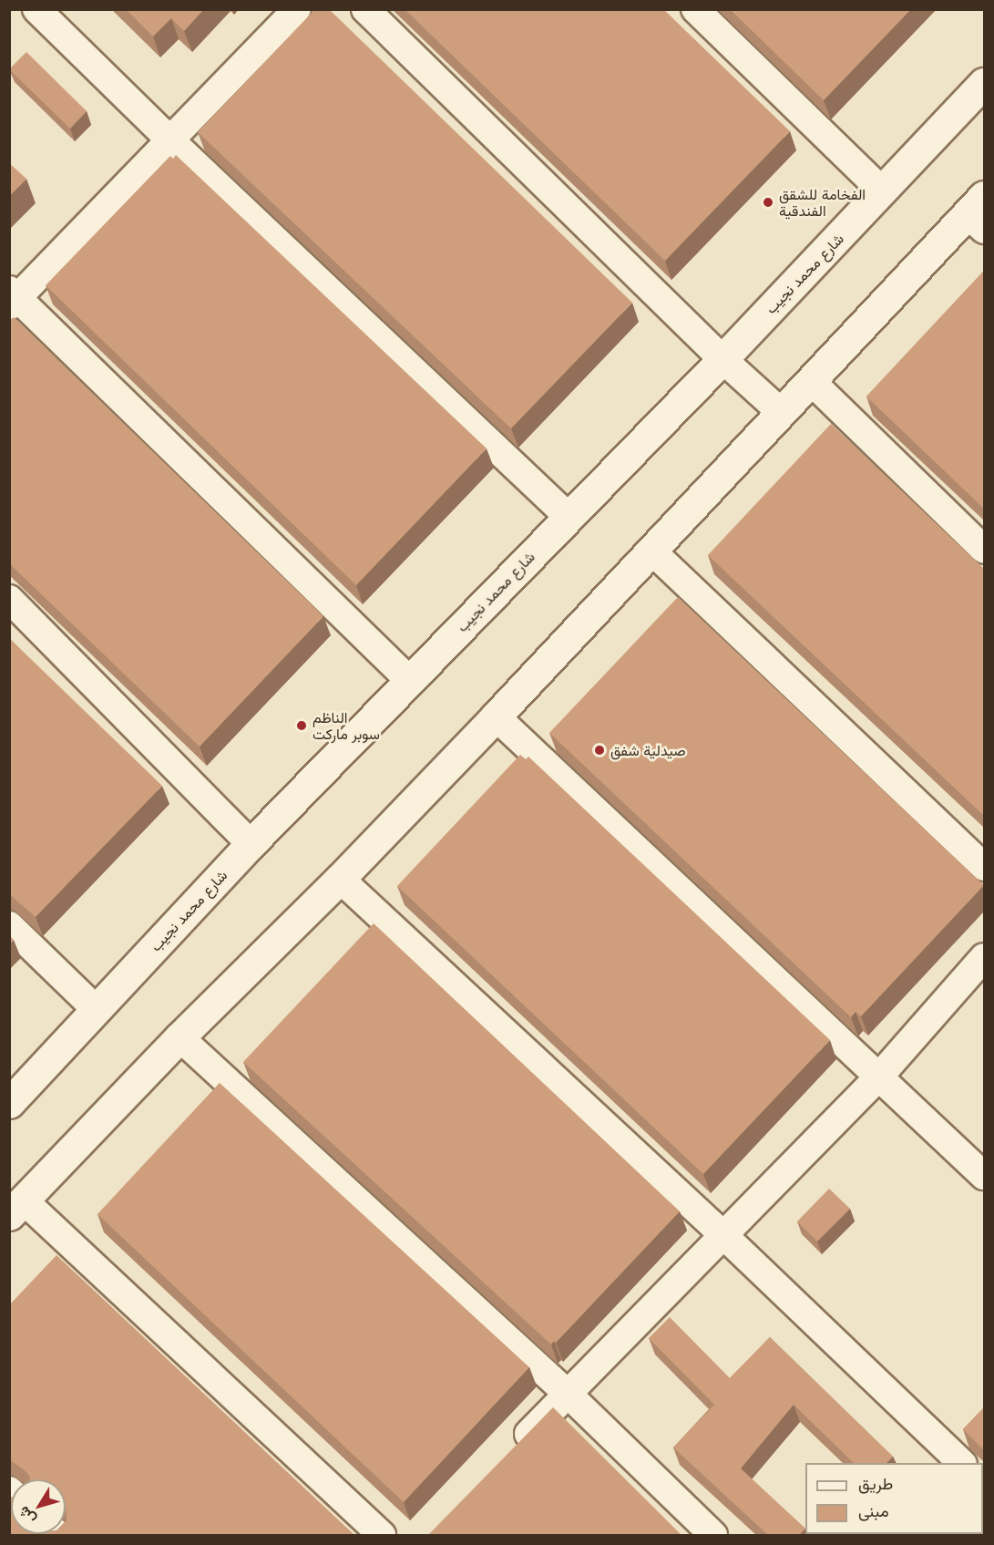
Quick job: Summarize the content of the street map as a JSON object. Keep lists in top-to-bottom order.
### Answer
{
  "streets": {
    "main road": ["شارع محمد نجيب"]
  },
  "places": ["الفخامة للشقق الفندقية", "الناظم سوبر ماركت", "صيدلية شفق"],
  "legend": ["طريق", "مبنى"],
  "north": "bottom left"
}
